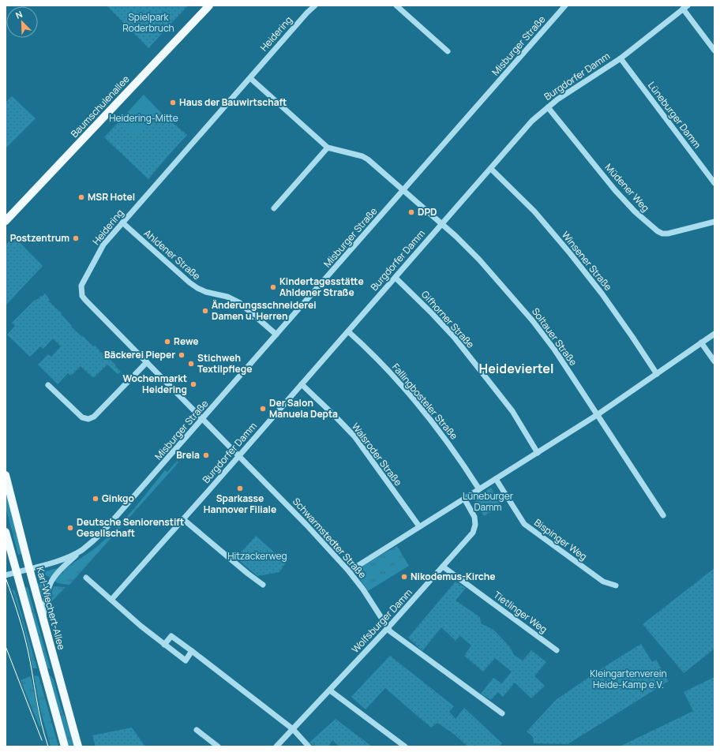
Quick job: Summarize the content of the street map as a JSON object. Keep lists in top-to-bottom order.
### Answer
{
  "streets": {
    "main road": ["Baumschulenallee", "Karl-Wiechert-Allee"],
    "street": [
      "Heidering",
      "Misburger Straße",
      "Burgdorfer Damm",
      "Lüneburger Damm",
      "Müdener Weg",
      "Ahldener Straße",
      "Winsener Straße",
      "Gifhorner Straße",
      "Soltauer Straße",
      "Fallingbosteler Straße",
      "Walsroder Straße",
      "Schwarmstedter Straße",
      "Bispinger Weg",
      "Tietlinger Weg",
      "Wolfsburger Damm"
    ]
  },
  "crossings": [
    ["Heidering", "Misburger Straße"],
    ["Heidering", "Ahldener Straße"],
    ["Heidering", "Schwarmstedter Straße"],
    ["Misburger Straße", "Ahldener Straße"],
    ["Misburger Straße", "Soltauer Straße"],
    ["Misburger Straße", "Schwarmstedter Straße"],
    ["Misburger Straße", "Karl-Wiechert-Allee"],
    ["Burgdorfer Damm", "Lüneburger Damm"],
    ["Burgdorfer Damm", "Müdener Weg"],
    ["Burgdorfer Damm", "Winsener Straße"],
    ["Burgdorfer Damm", "Gifhorner Straße"],
    ["Burgdorfer Damm", "Soltauer Straße"],
    ["Burgdorfer Damm", "Fallingbosteler Straße"],
    ["Burgdorfer Damm", "Walsroder Straße"],
    ["Burgdorfer Damm", "Schwarmstedter Straße"],
    ["Schwarmstedter Straße", "Wolfsburger Damm"],
    ["Tietlinger Weg", "Wolfsburger Damm"]
  ],
  "districts": ["Heideviertel"],
  "parks": [
    "Spielpark Roderbruch",
    "Heidering-Mitte",
    "Lüneburger Damm",
    "Hitzackerweg",
    "Kleingartenverein Heide-Kamp e.V."
  ],
  "places": [
    "Haus der Bauwirtschaft",
    "MSR Hotel",
    "DPD",
    "Postzentrum",
    "Kindertagesstätte Ahldener Straße",
    "Änderungsschneiderei Damen u. Herren",
    "Rewe",
    "Bäckerei Pieper",
    "Stichweh Textilpflege",
    "Wochenmarkt Heidering",
    "Der Salon Manuela Depta",
    "Brela",
    "Sparkasse Hannover Filiale",
    "Ginkgo",
    "Deutsche Seniorenstift Gesellschaft",
    "Nikodemus-Kirche"
  ],
  "north": "top left"
}
